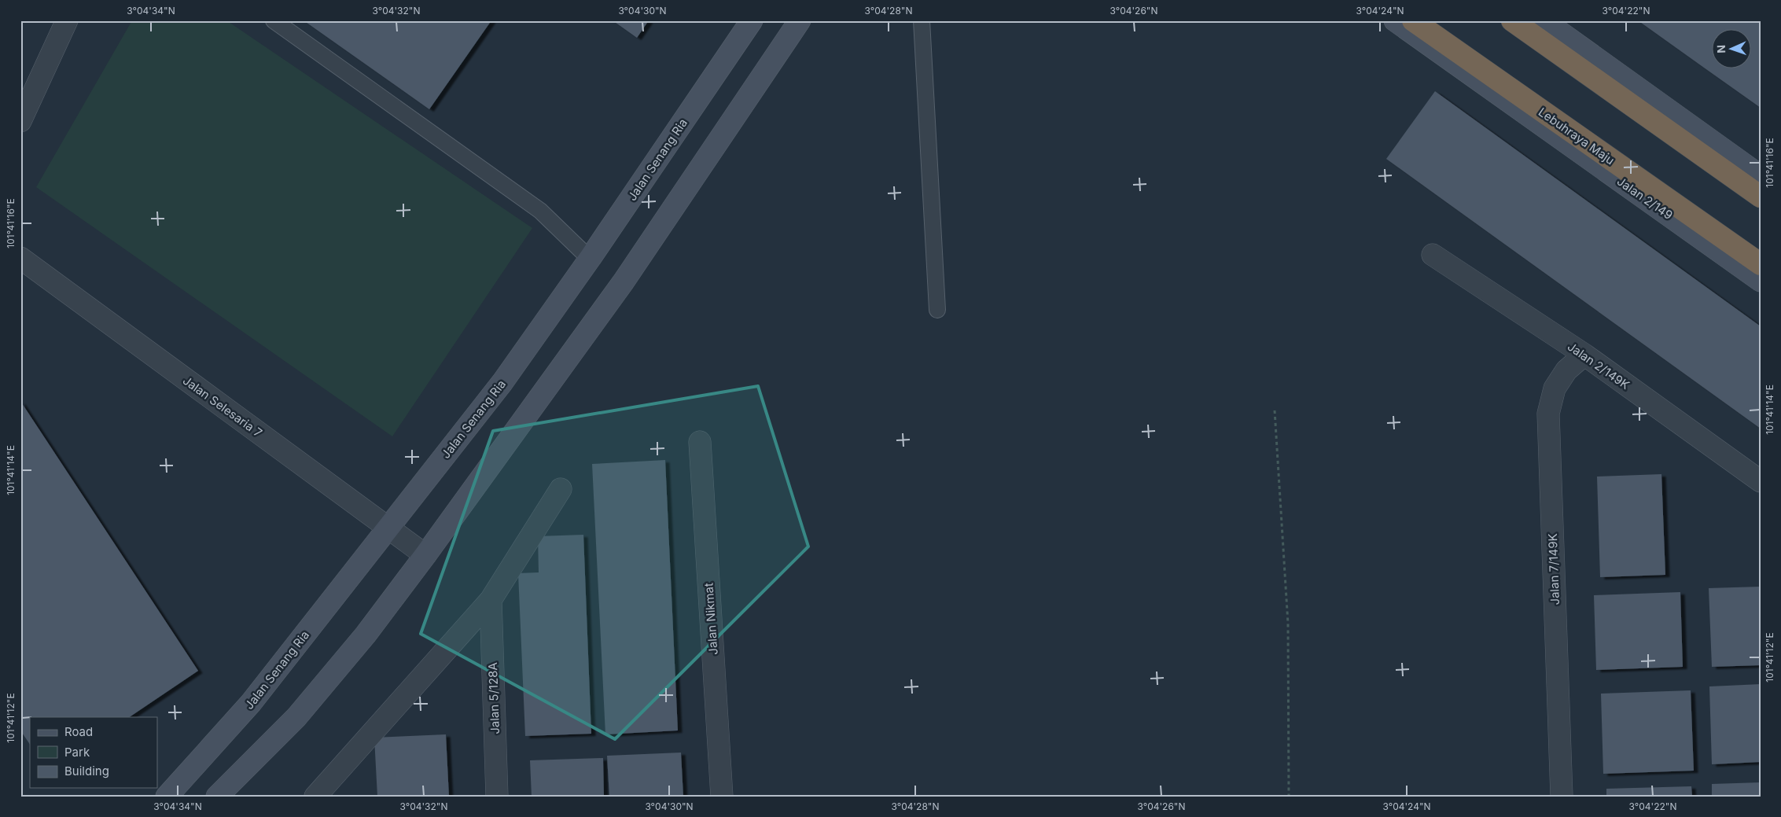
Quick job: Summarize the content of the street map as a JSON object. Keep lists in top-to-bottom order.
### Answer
{
  "streets": {
    "highway": ["Lebuhraya Maju"],
    "street": [
      "Jalan Senang Ria",
      "Jalan 2/149",
      "Jalan 2/149K",
      "Jalan Selesaria 7",
      "Jalan 7/149K",
      "Jalan Nikmat",
      "Jalan 5/128A"
    ]
  },
  "crossings": [
    ["Jalan Senang Ria", "Jalan Selesaria 7"],
    ["Jalan 2/149K", "Jalan 7/149K"]
  ],
  "legend": ["Road", "Park", "Building"],
  "north": "left",
  "coordinates": [
    "3°04'34\"N",
    "3°04'32\"N",
    "3°04'30\"N",
    "3°04'28\"N",
    "3°04'26\"N",
    "3°04'24\"N",
    "3°04'22\"N",
    "101°41'16\"E",
    "101°41'14\"E",
    "101°41'12\"E"
  ]
}
